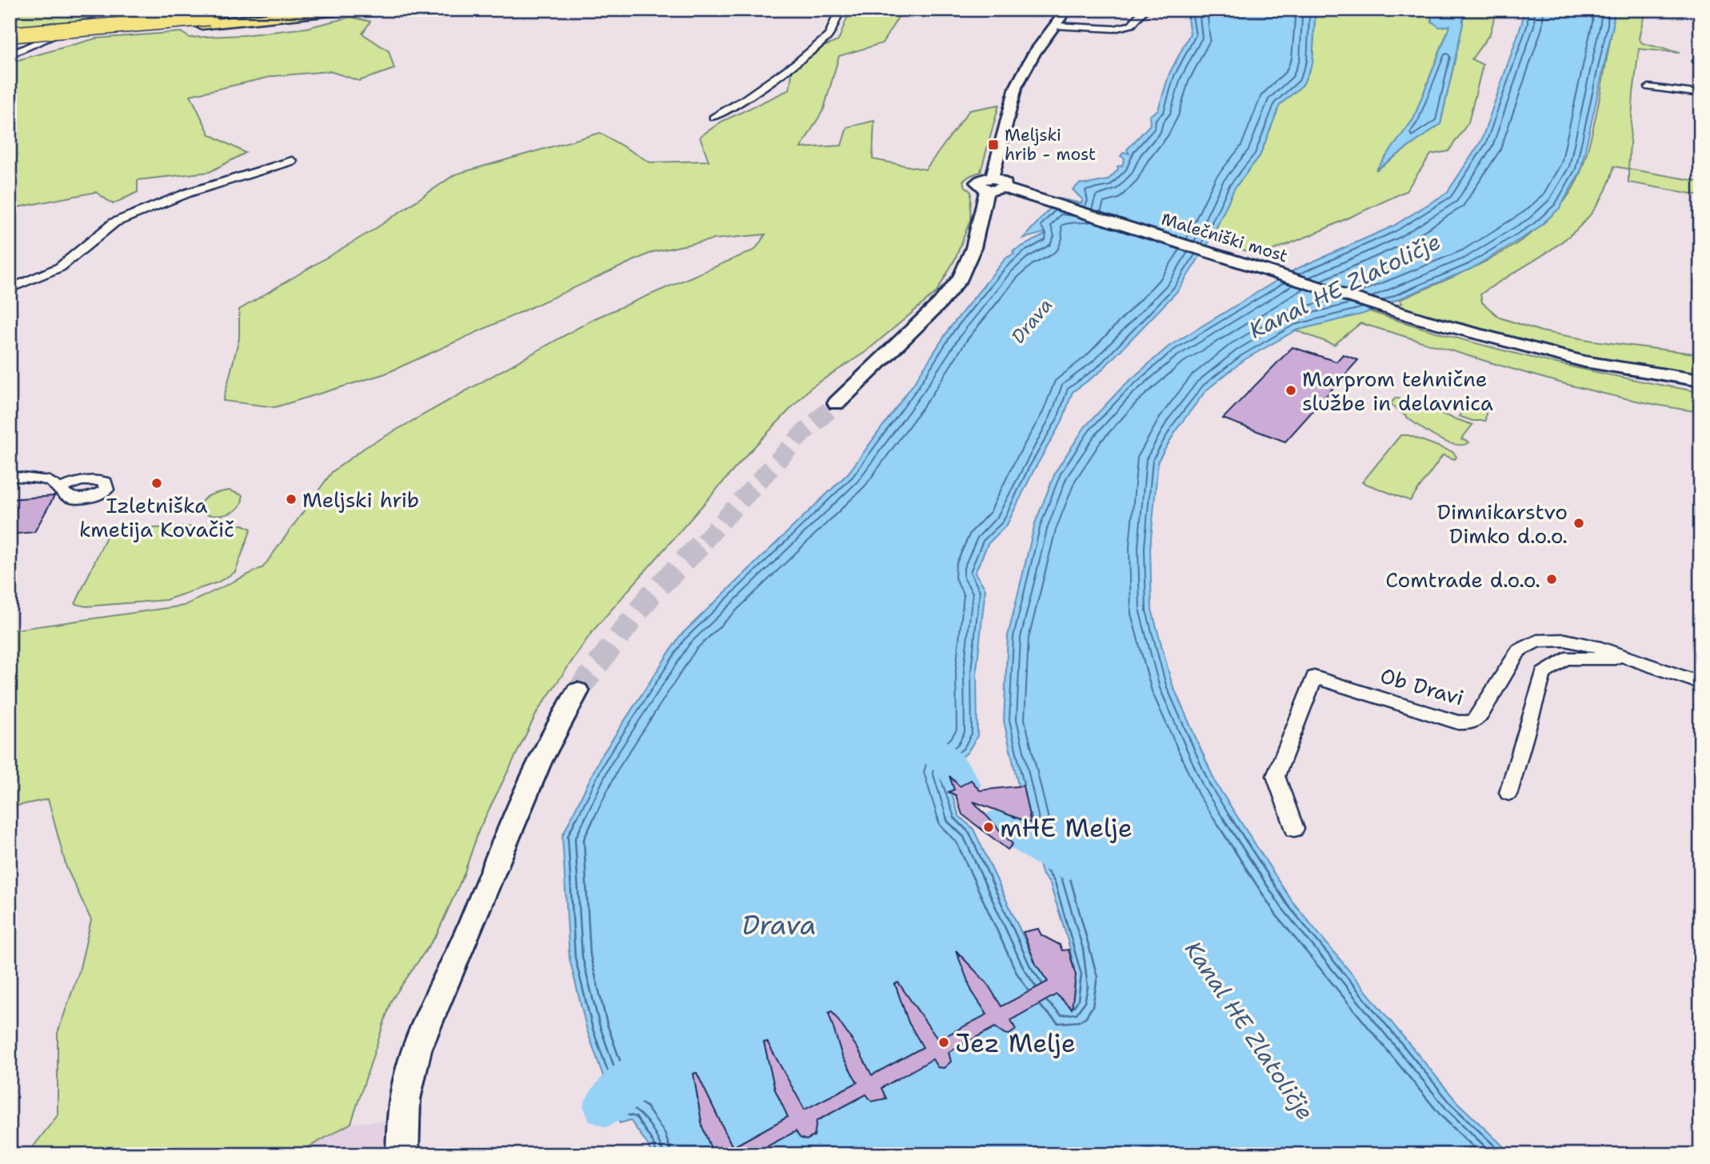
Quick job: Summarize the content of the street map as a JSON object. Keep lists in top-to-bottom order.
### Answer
{
  "streets": {
    "street": ["Malečniški most", "Ob Dravi"]
  },
  "water": ["Kanal HE Zlatoličje", "Drava"],
  "places": {
    "transit": ["Meljski hrib - most"],
    "other": [
      "Marprom tehnične službe in delavnica",
      "Izletniška kmetija Kovačič",
      "Meljski hrib",
      "Dimnikarstvo Dimko d.o.o.",
      "Comtrade d.o.o.",
      "mHE Melje",
      "Jez Melje"
    ]
  }
}
